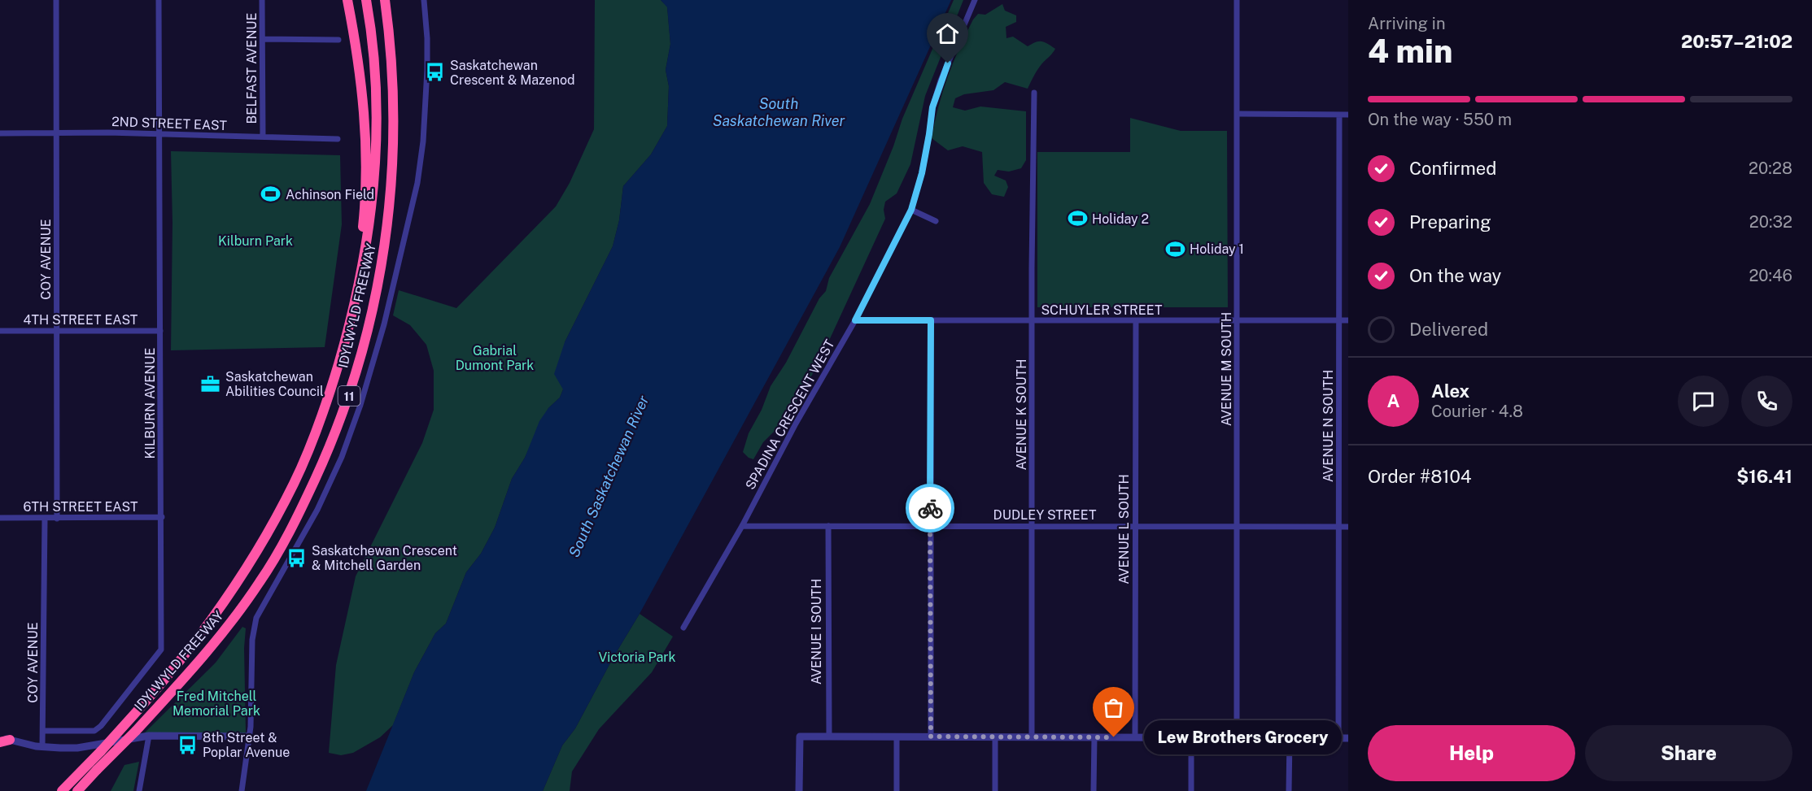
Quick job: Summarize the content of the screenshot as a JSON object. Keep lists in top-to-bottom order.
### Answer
{
  "streets": {
    "highway": ["IDYLWYLD FREEWAY", "11"],
    "street": [
      "BELFAST AVENUE",
      "2ND STREET EAST",
      "COY AVENUE",
      "SCHUYLER STREET",
      "4TH STREET EAST",
      "AVENUE M SOUTH",
      "KILBURN AVENUE",
      "SPADINA CRESCENT WEST",
      "AVENUE K SOUTH",
      "AVENUE N SOUTH",
      "6TH STREET EAST",
      "DUDLEY STREET",
      "AVENUE L SOUTH",
      "AVENUE I SOUTH"
    ]
  },
  "crossings": [
    ["BELFAST AVENUE", "2ND STREET EAST"],
    ["2ND STREET EAST", "COY AVENUE"],
    ["2ND STREET EAST", "KILBURN AVENUE"],
    ["COY AVENUE", "4TH STREET EAST"],
    ["COY AVENUE", "KILBURN AVENUE"],
    ["COY AVENUE", "6TH STREET EAST"],
    ["SCHUYLER STREET", "AVENUE M SOUTH"],
    ["SCHUYLER STREET", "SPADINA CRESCENT WEST"],
    ["SCHUYLER STREET", "AVENUE K SOUTH"],
    ["SCHUYLER STREET", "AVENUE N SOUTH"],
    ["SCHUYLER STREET", "AVENUE L SOUTH"],
    ["4TH STREET EAST", "KILBURN AVENUE"],
    ["AVENUE M SOUTH", "DUDLEY STREET"],
    ["KILBURN AVENUE", "6TH STREET EAST"],
    ["SPADINA CRESCENT WEST", "DUDLEY STREET"],
    ["AVENUE K SOUTH", "DUDLEY STREET"],
    ["AVENUE N SOUTH", "DUDLEY STREET"],
    ["DUDLEY STREET", "AVENUE L SOUTH"],
    ["DUDLEY STREET", "AVENUE I SOUTH"]
  ],
  "water": ["South Saskatchewan River"],
  "parks": [
    "Kilburn Park",
    "Gabrial Dumont Park",
    "Victoria Park",
    "Fred Mitchell Memorial Park"
  ],
  "places": {
    "bus stop": ["Saskatchewan Crescent & Mazenod", "Saskatchewan Crescent & Mitchell Garden", "8th Street & Poplar Avenue"],
    "sports": ["Achinson Field", "Holiday 2", "Holiday 1"],
    "office": ["Saskatchewan Abilities Council"],
    "other": ["Lew Brothers Grocery"]
  },
  "page": {
    "heading": ["4 min", "Arriving in", "20:57–21:02"],
    "panel": [
      "Alex",
      "Courier · 4.8",
      "Order #8104",
      "$16.41"
    ],
    "bar": "On the way · 550 m",
    "list": [
      ["Confirmed", "20:28"],
      ["Preparing", "20:32"],
      ["On the way", "20:46"],
      "Delivered"
    ],
    "round": "A",
    "buttons": ["Help", "Share"],
    "bubble": "Lew Brothers Grocery"
  }
}
